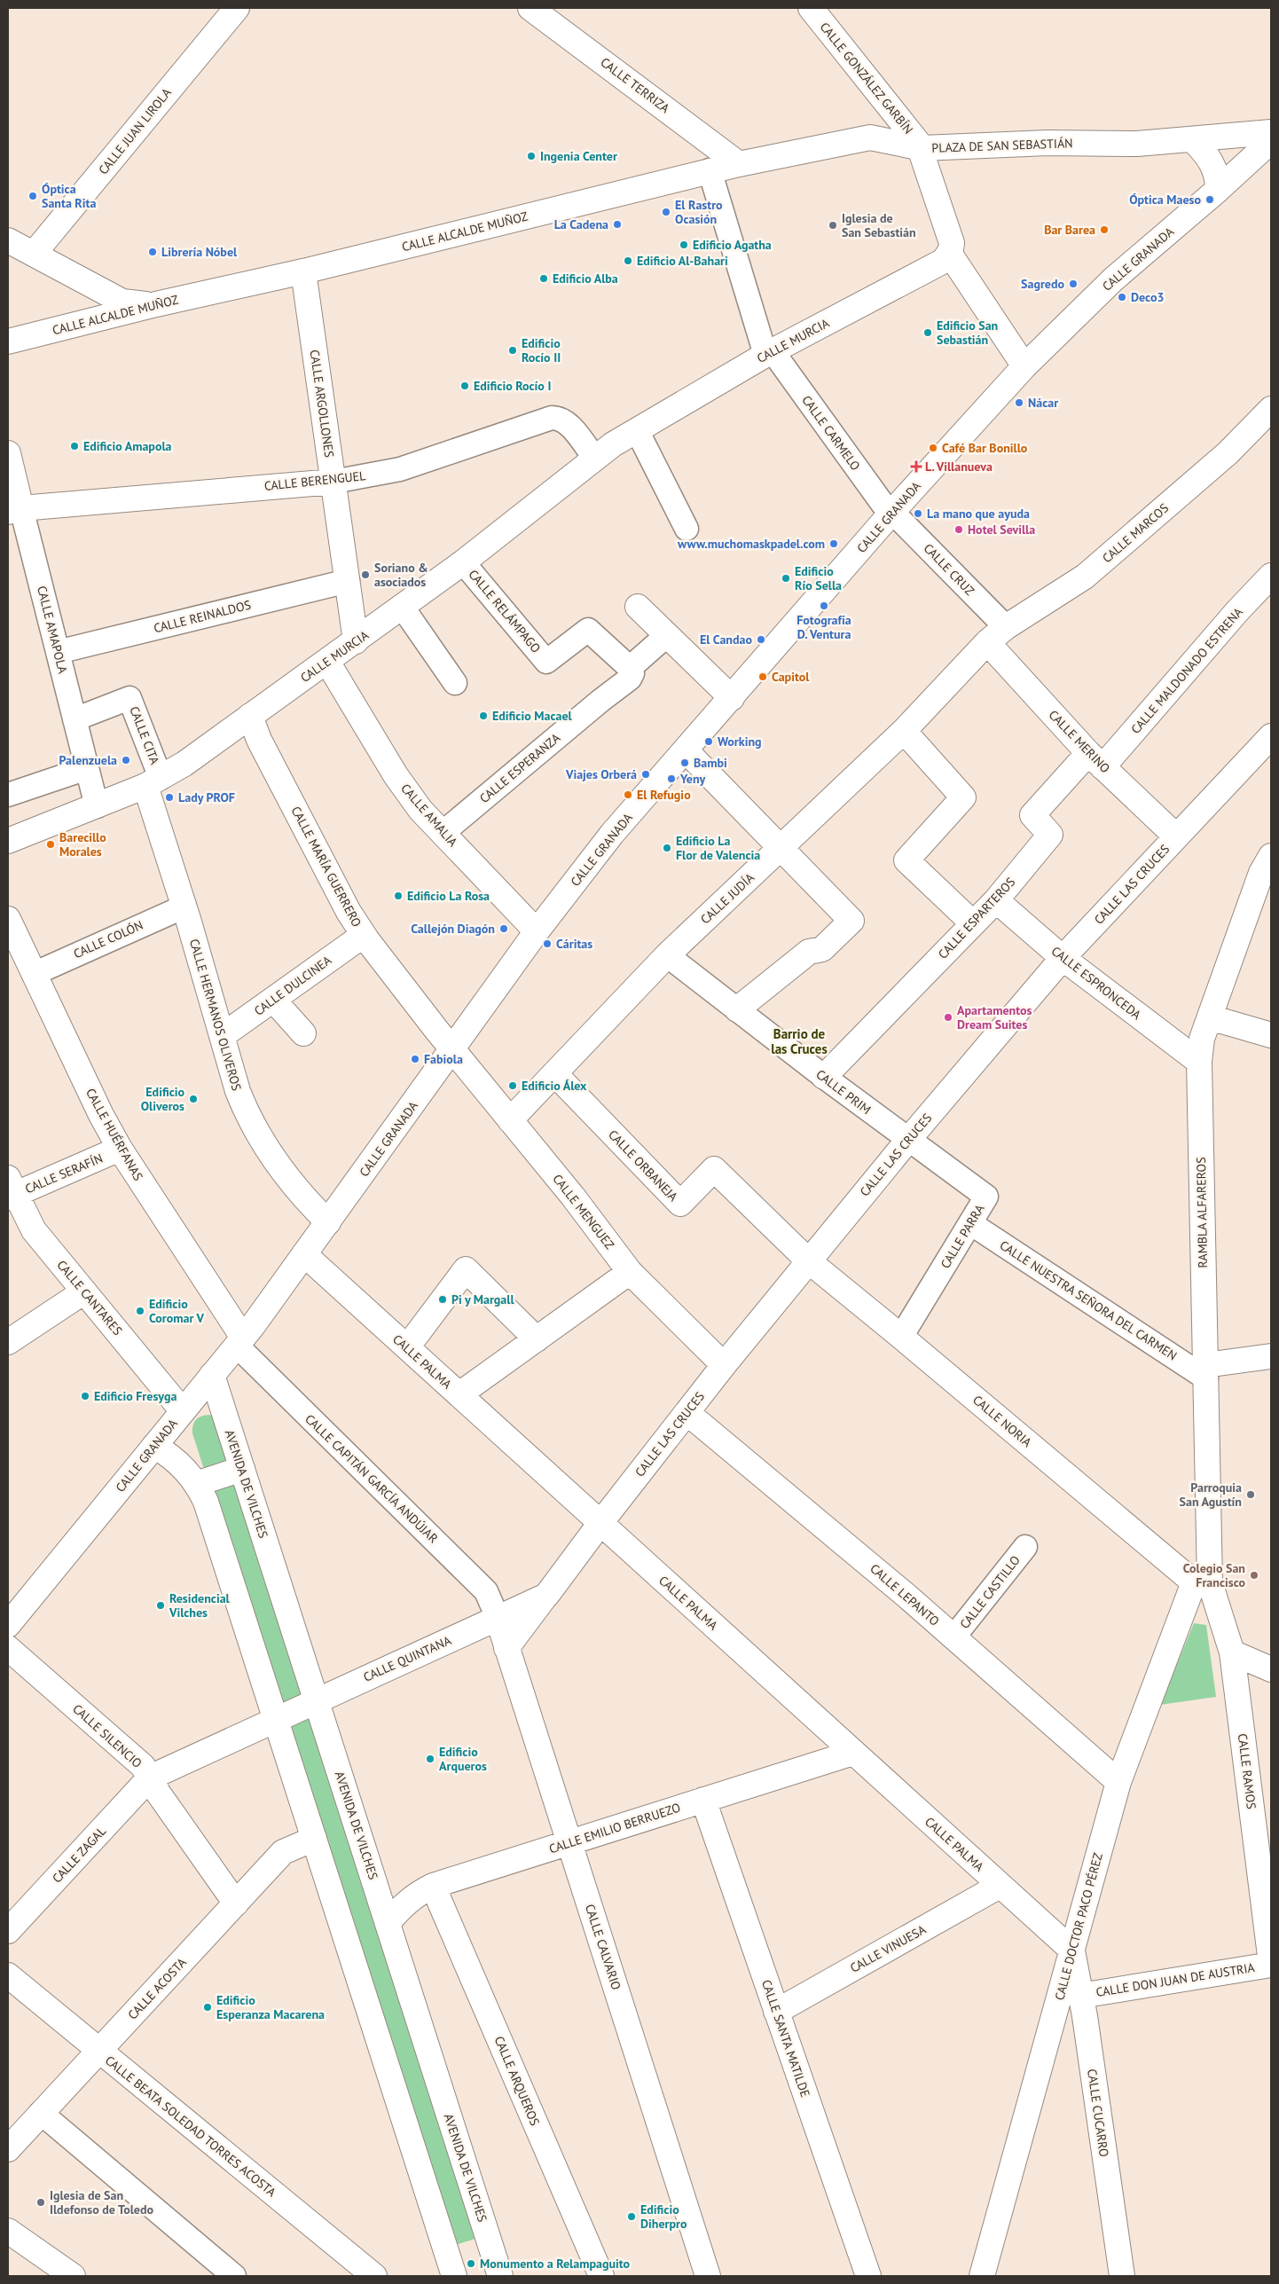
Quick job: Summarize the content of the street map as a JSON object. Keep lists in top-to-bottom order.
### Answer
{
  "streets": {
    "street": [
      "CALLE GONZÁLEZ GARBÍN",
      "CALLE TERRIZA",
      "CALLE JUAN LIROLA",
      "PLAZA DE SAN SEBASTIÁN",
      "CALLE ALCALDE MUÑOZ",
      "CALLE GRANADA",
      "CALLE MURCIA",
      "CALLE ARGOLLONES",
      "CALLE CARMELO",
      "CALLE BERENGUEL",
      "CALLE MARCOS",
      "CALLE CRUZ",
      "CALLE RELÁMPAGO",
      "CALLE REINALDOS",
      "CALLE AMAPOLA",
      "CALLE MALDONADO ESTRENA",
      "CALLE CITA",
      "CALLE MERINO",
      "CALLE ESPERANZA",
      "CALLE AMALIA",
      "CALLE MARÍA GUERRERO",
      "CALLE LAS CRUCES",
      "CALLE JUDÍA",
      "CALLE ESPARTEROS",
      "CALLE COLÓN",
      "CALLE ESPRONCEDA",
      "CALLE DULCINEA",
      "CALLE HERMANOS OLIVEROS",
      "CALLE PRIM",
      "CALLE HUÉRFANAS",
      "CALLE ORBANEJA",
      "CALLE SERAFÍN",
      "CALLE MENGUEZ",
      "RAMBLA ALFAREROS",
      "CALLE PARRA",
      "CALLE CANTARES",
      "CALLE NUESTRA SEÑORA DEL CARMEN",
      "CALLE PALMA",
      "CALLE NORIA",
      "CALLE CAPITÁN GARCÍA ANDÚJAR",
      "AVENIDA DE VILCHES",
      "CALLE CASTILLO",
      "CALLE LEPANTO",
      "CALLE QUINTANA",
      "CALLE SILENCIO",
      "CALLE RAMOS",
      "CALLE EMILIO BERRUEZO",
      "CALLE ZAGAL",
      "CALLE DOCTOR PACO PÉREZ",
      "CALLE CALVARIO",
      "CALLE VINUESA",
      "CALLE DON JUAN DE AUSTRIA",
      "CALLE ACOSTA",
      "CALLE SANTA MATILDE",
      "CALLE ARQUEROS",
      "CALLE CUCARRO",
      "CALLE BEATA SOLEDAD TORRES ACOSTA"
    ]
  },
  "crossings": [
    ["CALLE GONZÁLEZ GARBÍN", "PLAZA DE SAN SEBASTIÁN"],
    ["CALLE GONZÁLEZ GARBÍN", "CALLE ALCALDE MUÑOZ"],
    ["CALLE TERRIZA", "CALLE ALCALDE MUÑOZ"],
    ["PLAZA DE SAN SEBASTIÁN", "CALLE ALCALDE MUÑOZ"],
    ["PLAZA DE SAN SEBASTIÁN", "CALLE MURCIA"],
    ["CALLE ALCALDE MUÑOZ", "CALLE ARGOLLONES"],
    ["CALLE ALCALDE MUÑOZ", "CALLE CARMELO"],
    ["CALLE GRANADA", "CALLE CARMELO"],
    ["CALLE GRANADA", "CALLE CRUZ"],
    ["CALLE GRANADA", "CALLE AMALIA"],
    ["CALLE GRANADA", "CALLE MARÍA GUERRERO"],
    ["CALLE GRANADA", "CALLE HERMANOS OLIVEROS"],
    ["CALLE GRANADA", "CALLE HUÉRFANAS"],
    ["CALLE GRANADA", "CALLE MENGUEZ"],
    ["CALLE GRANADA", "CALLE CANTARES"],
    ["CALLE GRANADA", "CALLE PALMA"],
    ["CALLE GRANADA", "CALLE CAPITÁN GARCÍA ANDÚJAR"],
    ["CALLE GRANADA", "AVENIDA DE VILCHES"],
    ["CALLE MURCIA", "CALLE ARGOLLONES"],
    ["CALLE MURCIA", "CALLE CARMELO"],
    ["CALLE MURCIA", "CALLE BERENGUEL"],
    ["CALLE MURCIA", "CALLE RELÁMPAGO"],
    ["CALLE MURCIA", "CALLE AMAPOLA"],
    ["CALLE MURCIA", "CALLE CITA"],
    ["CALLE MURCIA", "CALLE AMALIA"],
    ["CALLE MURCIA", "CALLE MARÍA GUERRERO"],
    ["CALLE MURCIA", "CALLE HERMANOS OLIVEROS"],
    ["CALLE ARGOLLONES", "CALLE BERENGUEL"],
    ["CALLE ARGOLLONES", "CALLE REINALDOS"],
    ["CALLE CARMELO", "CALLE CRUZ"],
    ["CALLE BERENGUEL", "CALLE AMAPOLA"],
    ["CALLE MARCOS", "CALLE CRUZ"],
    ["CALLE MARCOS", "CALLE MERINO"],
    ["CALLE MARCOS", "CALLE JUDÍA"],
    ["CALLE RELÁMPAGO", "CALLE ESPERANZA"],
    ["CALLE REINALDOS", "CALLE AMAPOLA"],
    ["CALLE AMAPOLA", "CALLE CITA"],
    ["CALLE MALDONADO ESTRENA", "CALLE MERINO"],
    ["CALLE MALDONADO ESTRENA", "CALLE ESPARTEROS"],
    ["CALLE CITA", "CALLE HERMANOS OLIVEROS"],
    ["CALLE MERINO", "CALLE LAS CRUCES"],
    ["CALLE MERINO", "CALLE JUDÍA"],
    ["CALLE MERINO", "CALLE ESPARTEROS"],
    ["CALLE ESPERANZA", "CALLE AMALIA"],
    ["CALLE MARÍA GUERRERO", "CALLE DULCINEA"],
    ["CALLE MARÍA GUERRERO", "CALLE MENGUEZ"],
    ["CALLE LAS CRUCES", "CALLE ESPRONCEDA"],
    ["CALLE LAS CRUCES", "CALLE PRIM"],
    ["CALLE LAS CRUCES", "CALLE ORBANEJA"],
    ["CALLE LAS CRUCES", "CALLE MENGUEZ"],
    ["CALLE LAS CRUCES", "CALLE PARRA"],
    ["CALLE LAS CRUCES", "CALLE PALMA"],
    ["CALLE LAS CRUCES", "CALLE NORIA"],
    ["CALLE LAS CRUCES", "CALLE CAPITÁN GARCÍA ANDÚJAR"],
    ["CALLE LAS CRUCES", "CALLE LEPANTO"],
    ["CALLE LAS CRUCES", "CALLE QUINTANA"],
    ["CALLE LAS CRUCES", "CALLE CALVARIO"],
    ["CALLE JUDÍA", "CALLE PRIM"],
    ["CALLE JUDÍA", "CALLE ORBANEJA"],
    ["CALLE JUDÍA", "CALLE MENGUEZ"],
    ["CALLE ESPARTEROS", "CALLE ESPRONCEDA"],
    ["CALLE ESPARTEROS", "CALLE PRIM"],
    ["CALLE COLÓN", "CALLE HERMANOS OLIVEROS"],
    ["CALLE COLÓN", "CALLE HUÉRFANAS"],
    ["CALLE ESPRONCEDA", "RAMBLA ALFAREROS"],
    ["CALLE DULCINEA", "CALLE HERMANOS OLIVEROS"],
    ["CALLE PRIM", "CALLE PARRA"],
    ["CALLE HUÉRFANAS", "CALLE SERAFÍN"],
    ["CALLE HUÉRFANAS", "CALLE CAPITÁN GARCÍA ANDÚJAR"],
    ["CALLE ORBANEJA", "CALLE NORIA"],
    ["CALLE SERAFÍN", "CALLE CANTARES"],
    ["RAMBLA ALFAREROS", "CALLE NUESTRA SEÑORA DEL CARMEN"],
    ["RAMBLA ALFAREROS", "CALLE NORIA"],
    ["RAMBLA ALFAREROS", "CALLE RAMOS"],
    ["RAMBLA ALFAREROS", "CALLE DOCTOR PACO PÉREZ"],
    ["CALLE PARRA", "CALLE NUESTRA SEÑORA DEL CARMEN"],
    ["CALLE PARRA", "CALLE NORIA"],
    ["CALLE PALMA", "CALLE EMILIO BERRUEZO"],
    ["CALLE PALMA", "CALLE DOCTOR PACO PÉREZ"],
    ["CALLE PALMA", "CALLE VINUESA"],
    ["CALLE PALMA", "CALLE CUCARRO"],
    ["CALLE NORIA", "CALLE RAMOS"],
    ["CALLE NORIA", "CALLE DOCTOR PACO PÉREZ"],
    ["CALLE CAPITÁN GARCÍA ANDÚJAR", "CALLE QUINTANA"],
    ["CALLE CAPITÁN GARCÍA ANDÚJAR", "CALLE CALVARIO"],
    ["AVENIDA DE VILCHES", "CALLE QUINTANA"],
    ["AVENIDA DE VILCHES", "CALLE EMILIO BERRUEZO"],
    ["CALLE CASTILLO", "CALLE LEPANTO"],
    ["CALLE LEPANTO", "CALLE DOCTOR PACO PÉREZ"],
    ["CALLE QUINTANA", "CALLE CALVARIO"],
    ["CALLE SILENCIO", "CALLE ZAGAL"],
    ["CALLE SILENCIO", "CALLE ACOSTA"],
    ["CALLE RAMOS", "CALLE DOCTOR PACO PÉREZ"],
    ["CALLE RAMOS", "CALLE DON JUAN DE AUSTRIA"],
    ["CALLE EMILIO BERRUEZO", "CALLE CALVARIO"],
    ["CALLE EMILIO BERRUEZO", "CALLE SANTA MATILDE"],
    ["CALLE EMILIO BERRUEZO", "CALLE ARQUEROS"],
    ["CALLE DOCTOR PACO PÉREZ", "CALLE CUCARRO"],
    ["CALLE VINUESA", "CALLE SANTA MATILDE"],
    ["CALLE DON JUAN DE AUSTRIA", "CALLE CUCARRO"],
    ["CALLE ACOSTA", "CALLE BEATA SOLEDAD TORRES ACOSTA"]
  ],
  "districts": ["Barrio de las Cruces"],
  "places": {
    "other": [
      "Ingenia Center",
      "Óptica Santa Rita",
      "Óptica Maeso",
      "El Rastro Ocasión",
      "La Cadena",
      "Iglesia de San Sebastián",
      "Bar Barea",
      "Edificio Agatha",
      "Librería Nóbel",
      "Edificio Al-Bahari",
      "Edificio Alba",
      "Sagredo",
      "Deco3",
      "Edificio San Sebastián",
      "Edificio Rocío II",
      "Edificio Rocío I",
      "Nácar",
      "Edificio Amapola",
      "Café Bar Bonillo",
      "La mano que ayuda",
      "Hotel Sevilla",
      "www.muchomaskpadel.com",
      "Soriano & asociados",
      "Edificio Río Sella",
      "Fotografía D. Ventura",
      "El Candao",
      "Capitol",
      "Edificio Macael",
      "Working",
      "Palenzuela",
      "Bambi",
      "Viajes Orberá",
      "Yeny",
      "El Refugio",
      "Lady PROF",
      "Barecillo Morales",
      "Edificio La Flor de Valencia",
      "Edificio La Rosa",
      "Callejón Diagón",
      "Cáritas",
      "Apartamentos Dream Suites",
      "Fabiola",
      "Edificio Álex",
      "Edificio Oliveros",
      "Pi y Margall",
      "Edificio Coromar V",
      "Edificio Fresyga",
      "Parroquia San Agustín",
      "Colegio San Francisco",
      "Residencial Vilches",
      "Edificio Arqueros",
      "Edificio Esperanza Macarena",
      "Iglesia de San Ildefonso de Toledo",
      "Edificio Diherpro",
      "Monumento a Relampaguito"
    ],
    "health": ["L. Villanueva"]
  }
}
